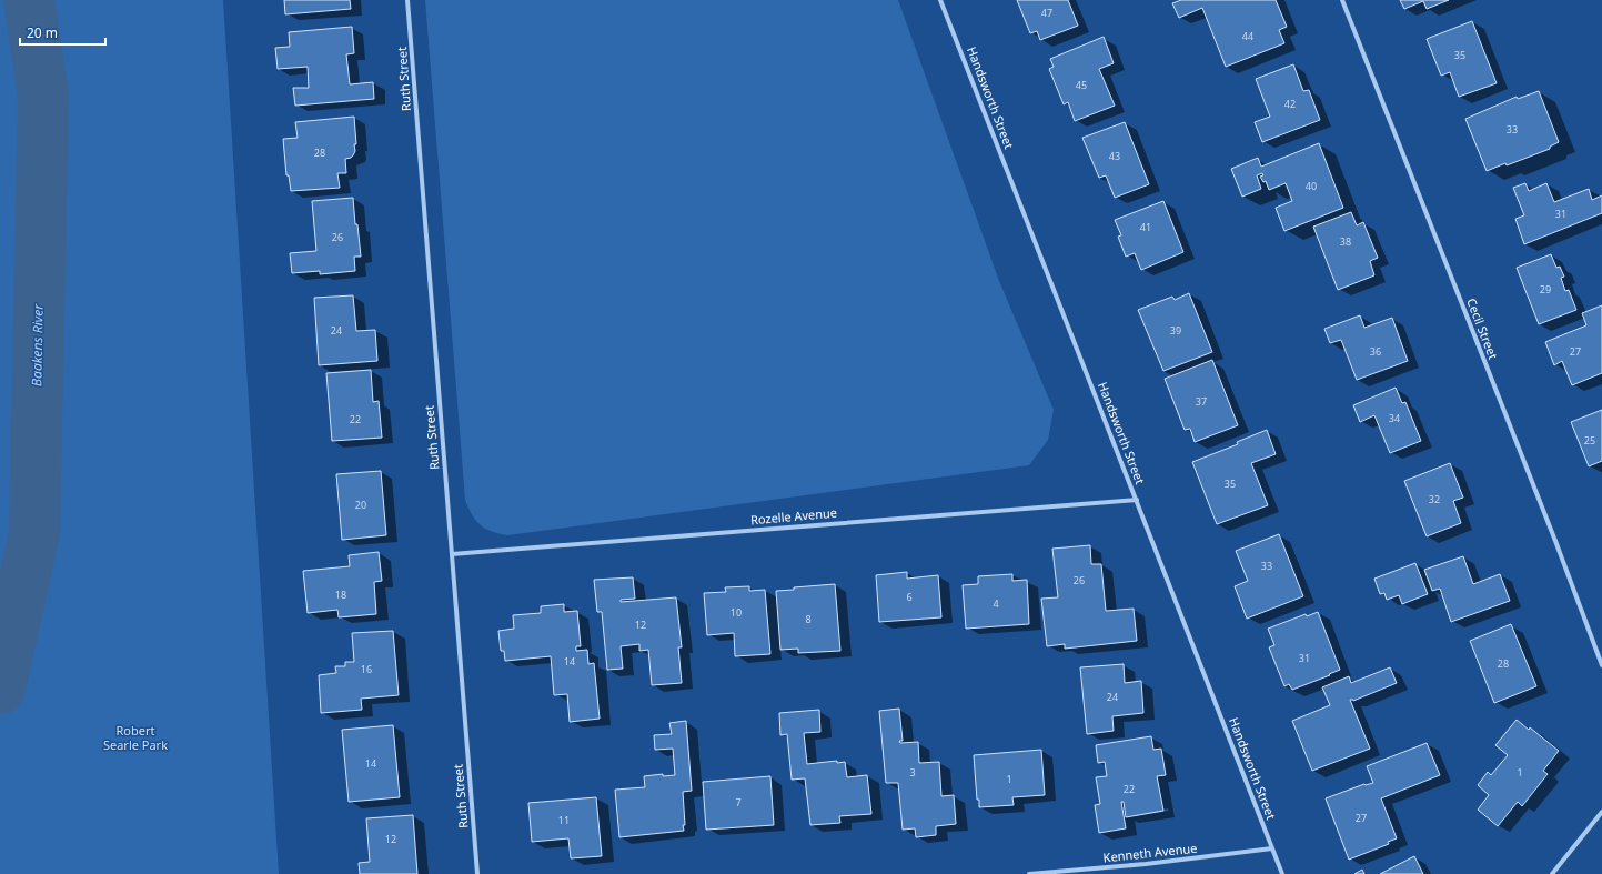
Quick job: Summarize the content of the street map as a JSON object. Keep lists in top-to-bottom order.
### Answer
{
  "streets": {
    "street": [
      "Ruth Street",
      "Handsworth Street",
      "Cecil Street",
      "Rozelle Avenue",
      "Kenneth Avenue"
    ]
  },
  "crossings": [
    ["Ruth Street", "Rozelle Avenue"],
    ["Handsworth Street", "Rozelle Avenue"],
    ["Handsworth Street", "Kenneth Avenue"]
  ],
  "water": ["Baakens River"],
  "parks": ["Robert Searle Park"],
  "house_numbers": [
    "47",
    "44",
    "35",
    "45",
    "42",
    "33",
    "28",
    "43",
    "40",
    "31",
    "41",
    "26",
    "38",
    "29",
    "24",
    "39",
    "36",
    "27",
    "37",
    "34",
    "22",
    "25",
    "35",
    "32",
    "20",
    "33",
    "26",
    "18",
    "6",
    "4",
    "10",
    "8",
    "12",
    "31",
    "14",
    "28",
    "16",
    "24",
    "14",
    "3",
    "1",
    "1",
    "22",
    "7",
    "27",
    "11",
    "12"
  ],
  "scale_bar": "20 m"
}
